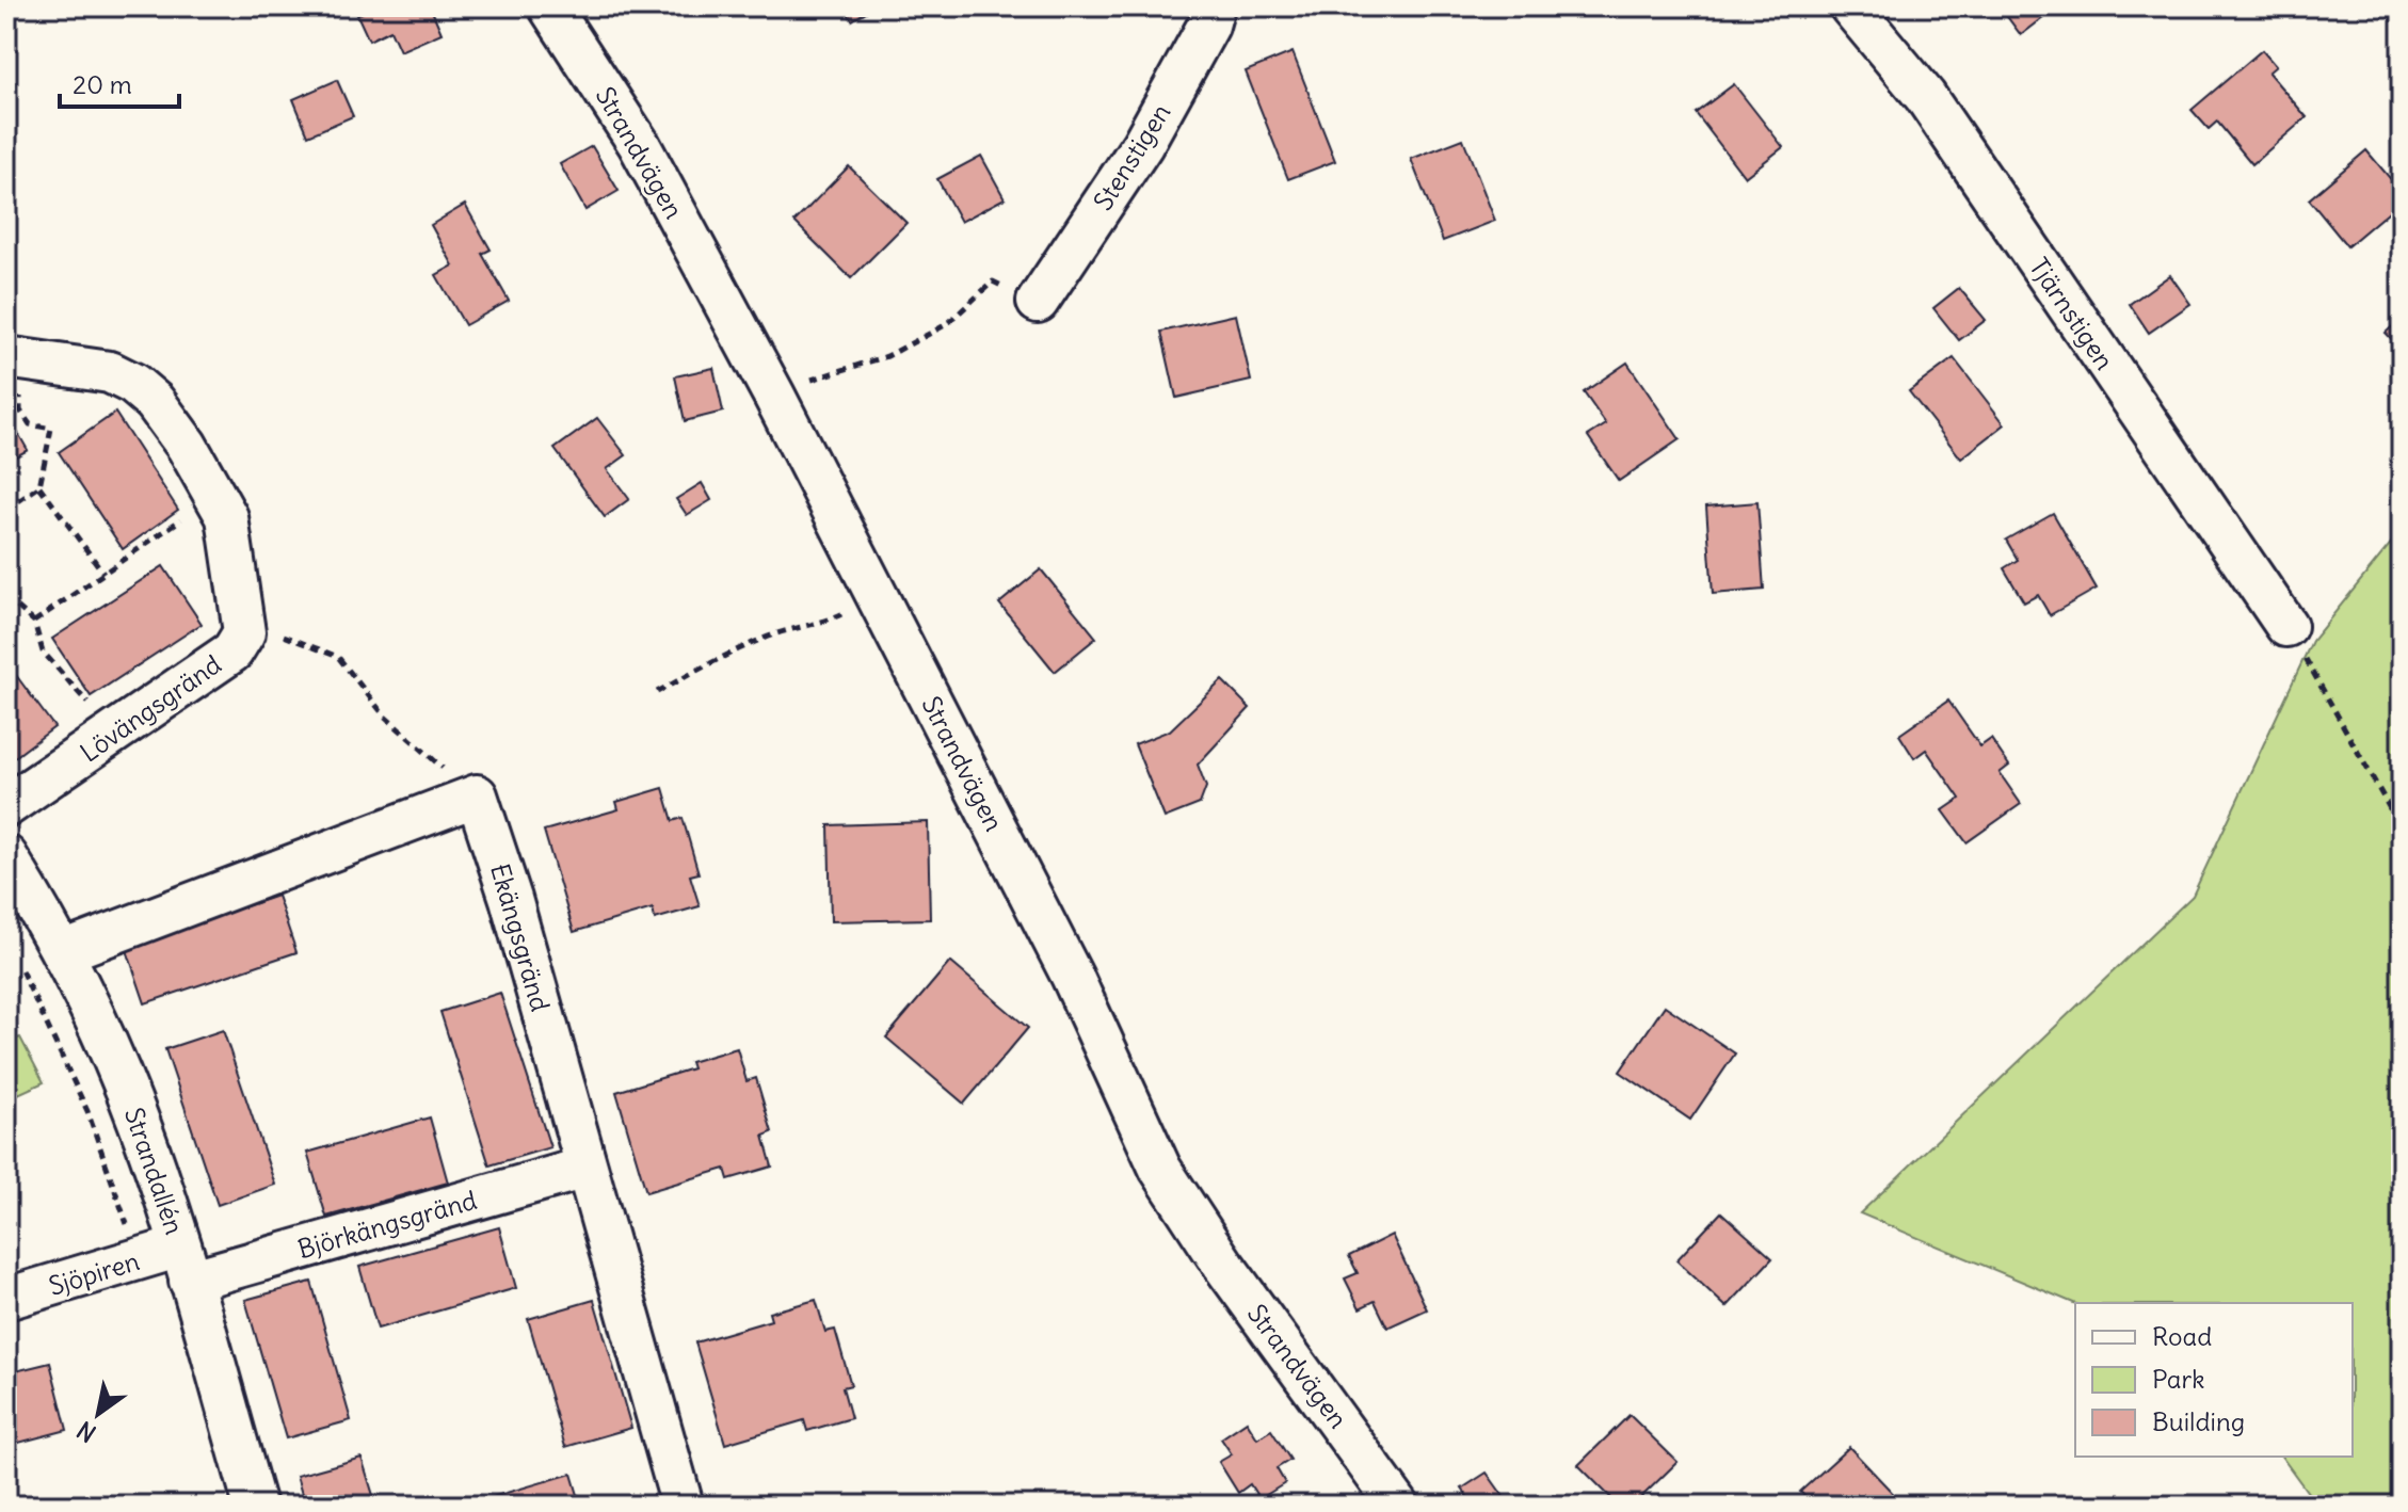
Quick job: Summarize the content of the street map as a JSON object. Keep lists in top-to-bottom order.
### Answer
{
  "streets": {
    "street": [
      "Strandvägen",
      "Stenstigen",
      "Tjärnstigen",
      "Lövängsgränd",
      "Ekängsgränd",
      "Strandallén",
      "Björkängsgränd",
      "Sjöpiren"
    ]
  },
  "crossings": [
    ["Ekängsgränd", "Björkängsgränd"],
    ["Strandallén", "Björkängsgränd"],
    ["Strandallén", "Sjöpiren"],
    ["Björkängsgränd", "Sjöpiren"]
  ],
  "legend": ["Road", "Park", "Building"],
  "scale_bar": "20 m",
  "north": "bottom left"
}
